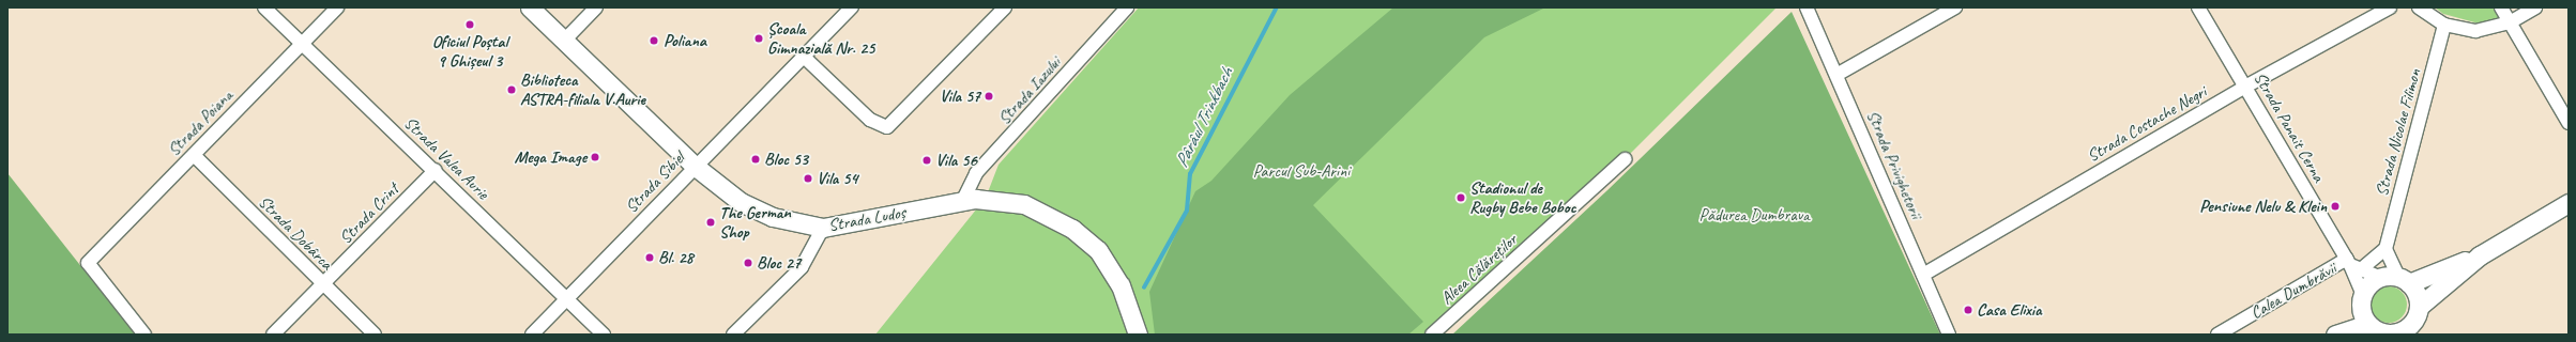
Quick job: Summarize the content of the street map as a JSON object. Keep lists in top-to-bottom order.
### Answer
{
  "streets": {
    "street": [
      "Strada Iazului",
      "Strada Poiana",
      "Strada Costache Negri",
      "Strada Panait Cerna",
      "Strada Nicolae Filimon",
      "Strada Valea Aurie",
      "Strada Privighetorii",
      "Strada Sibiel",
      "Strada Crint",
      "Strada Ludoș",
      "Strada Dobârca",
      "Aleea Călăreților",
      "Calea Dumbrăvii"
    ]
  },
  "crossings": [
    ["Strada Iazului", "Strada Ludoș"],
    ["Strada Poiana", "Strada Valea Aurie"],
    ["Strada Poiana", "Strada Dobârca"],
    ["Strada Costache Negri", "Strada Panait Cerna"],
    ["Strada Costache Negri", "Strada Privighetorii"],
    ["Strada Panait Cerna", "Calea Dumbrăvii"],
    ["Strada Valea Aurie", "Strada Sibiel"],
    ["Strada Valea Aurie", "Strada Crint"],
    ["Strada Sibiel", "Strada Ludoș"],
    ["Strada Crint", "Strada Dobârca"]
  ],
  "water": ["Pârâul Trinkbach"],
  "parks": ["Parcul Sub-Arini", "Pădurea Dumbrava"],
  "places": [
    "Oficiul Poștal 9 Ghișeul 3",
    "Școala Gimnazială Nr. 25",
    "Poliana",
    "Biblioteca ASTRA-filiala V.Aurie",
    "Vila 57",
    "Mega Image",
    "Bloc 53",
    "Vila 56",
    "Vila 54",
    "Stadionul de Rugby Bebe Boboc",
    "Pensiune Nelu & Klein",
    "The German Shop",
    "Bl. 28",
    "Bloc 27",
    "Casa Elixia"
  ]
}
